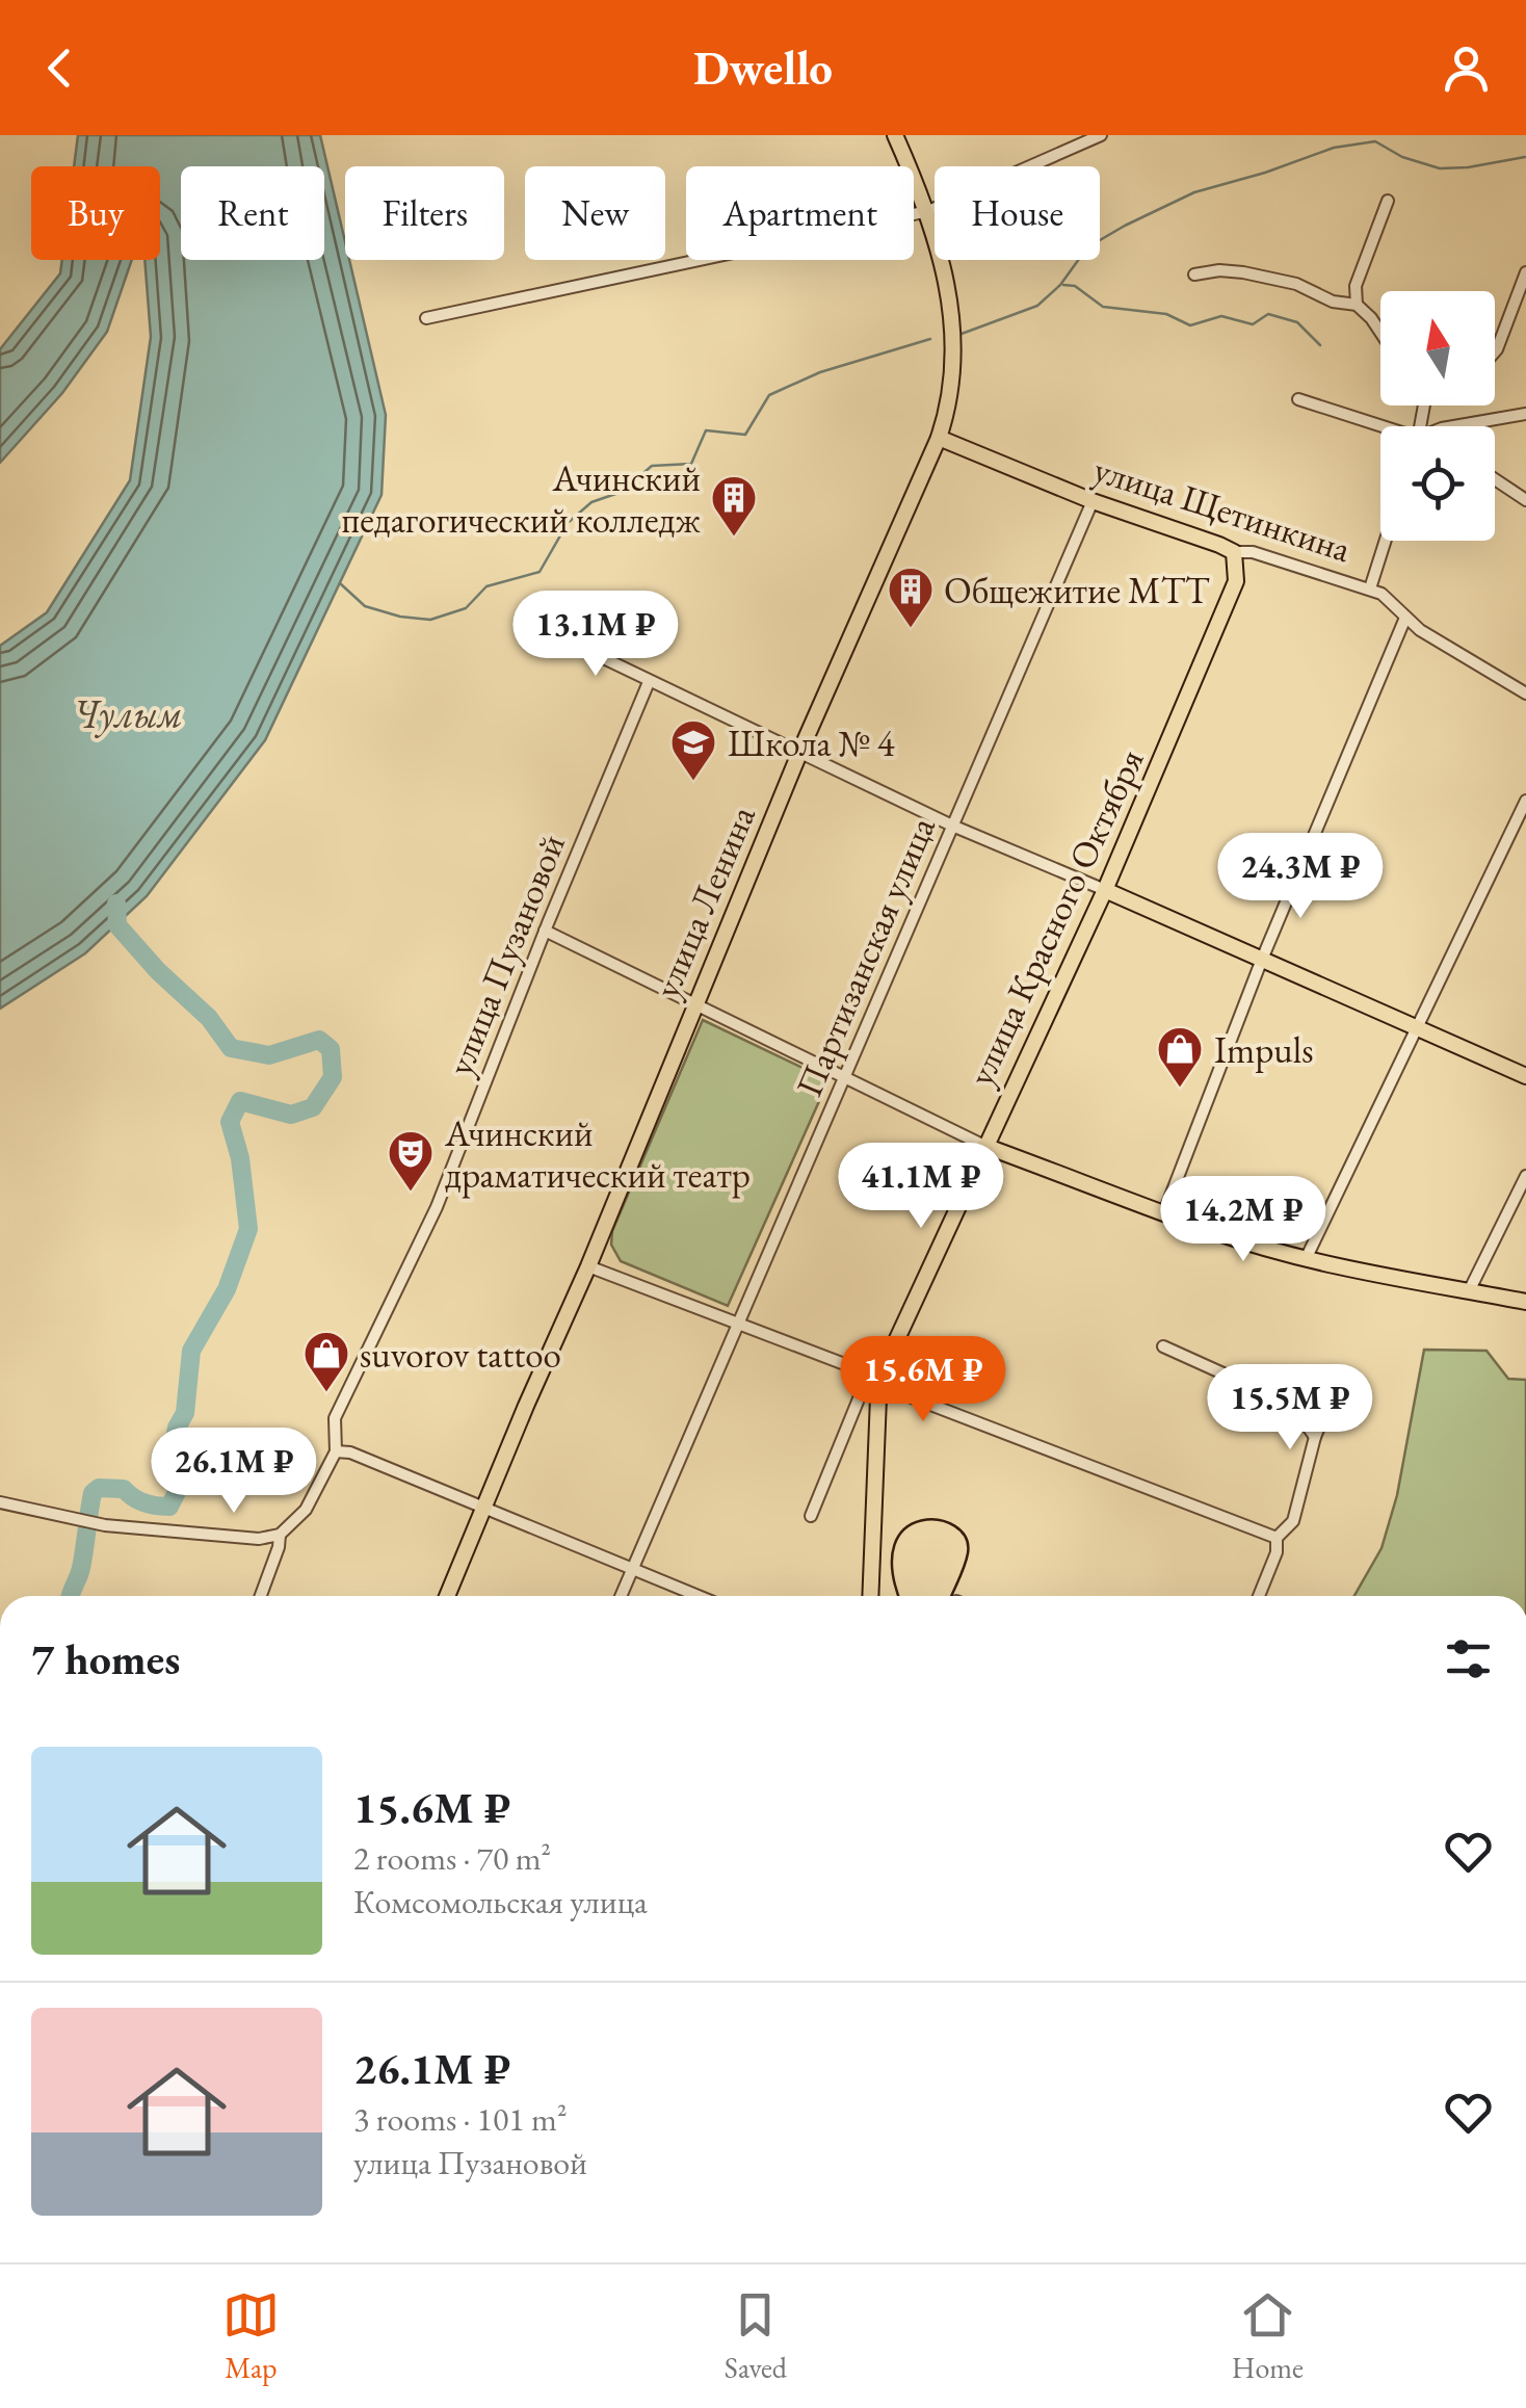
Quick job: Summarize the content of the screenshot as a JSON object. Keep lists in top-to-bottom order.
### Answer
{
  "streets": {
    "main road": ["улица Щетинкина", "улица Ленина", "улица Красного Октября"],
    "street": ["улица Пузановой", "Партизанская улица"]
  },
  "crossings": [
    ["улица Щетинкина", "улица Ленина"],
    ["улица Щетинкина", "улица Красного Октября"],
    ["улица Щетинкина", "Партизанская улица"]
  ],
  "water": ["Чулым"],
  "places": {
    "building": ["Ачинский педагогический колледж", "Общежитие МТТ"],
    "school or university": ["Школа № 4"],
    "shop": ["Impuls", "suvorov tattoo"],
    "theatre": ["Ачинский драматический театр"]
  },
  "north": "top",
  "page": {
    "header": "Dwello",
    "chip": [
      "Buy",
      "Rent",
      "Filters",
      "New",
      "Apartment",
      "House"
    ],
    "price": [
      "13.1M ₽",
      "24.3M ₽",
      "41.1M ₽",
      "14.2M ₽",
      "15.6M ₽",
      "15.5M ₽",
      "26.1M ₽"
    ],
    "heading": "7 homes",
    "list": [
      {
        "name": "15.6M ₽",
        "note": "2 rooms · 70 m² · Комсомольская улица"
      },
      {
        "name": "26.1M ₽",
        "note": "3 rooms · 101 m² · улица Пузановой"
      }
    ],
    "tabs": ["Map", "Saved", "Home"]
  }
}
